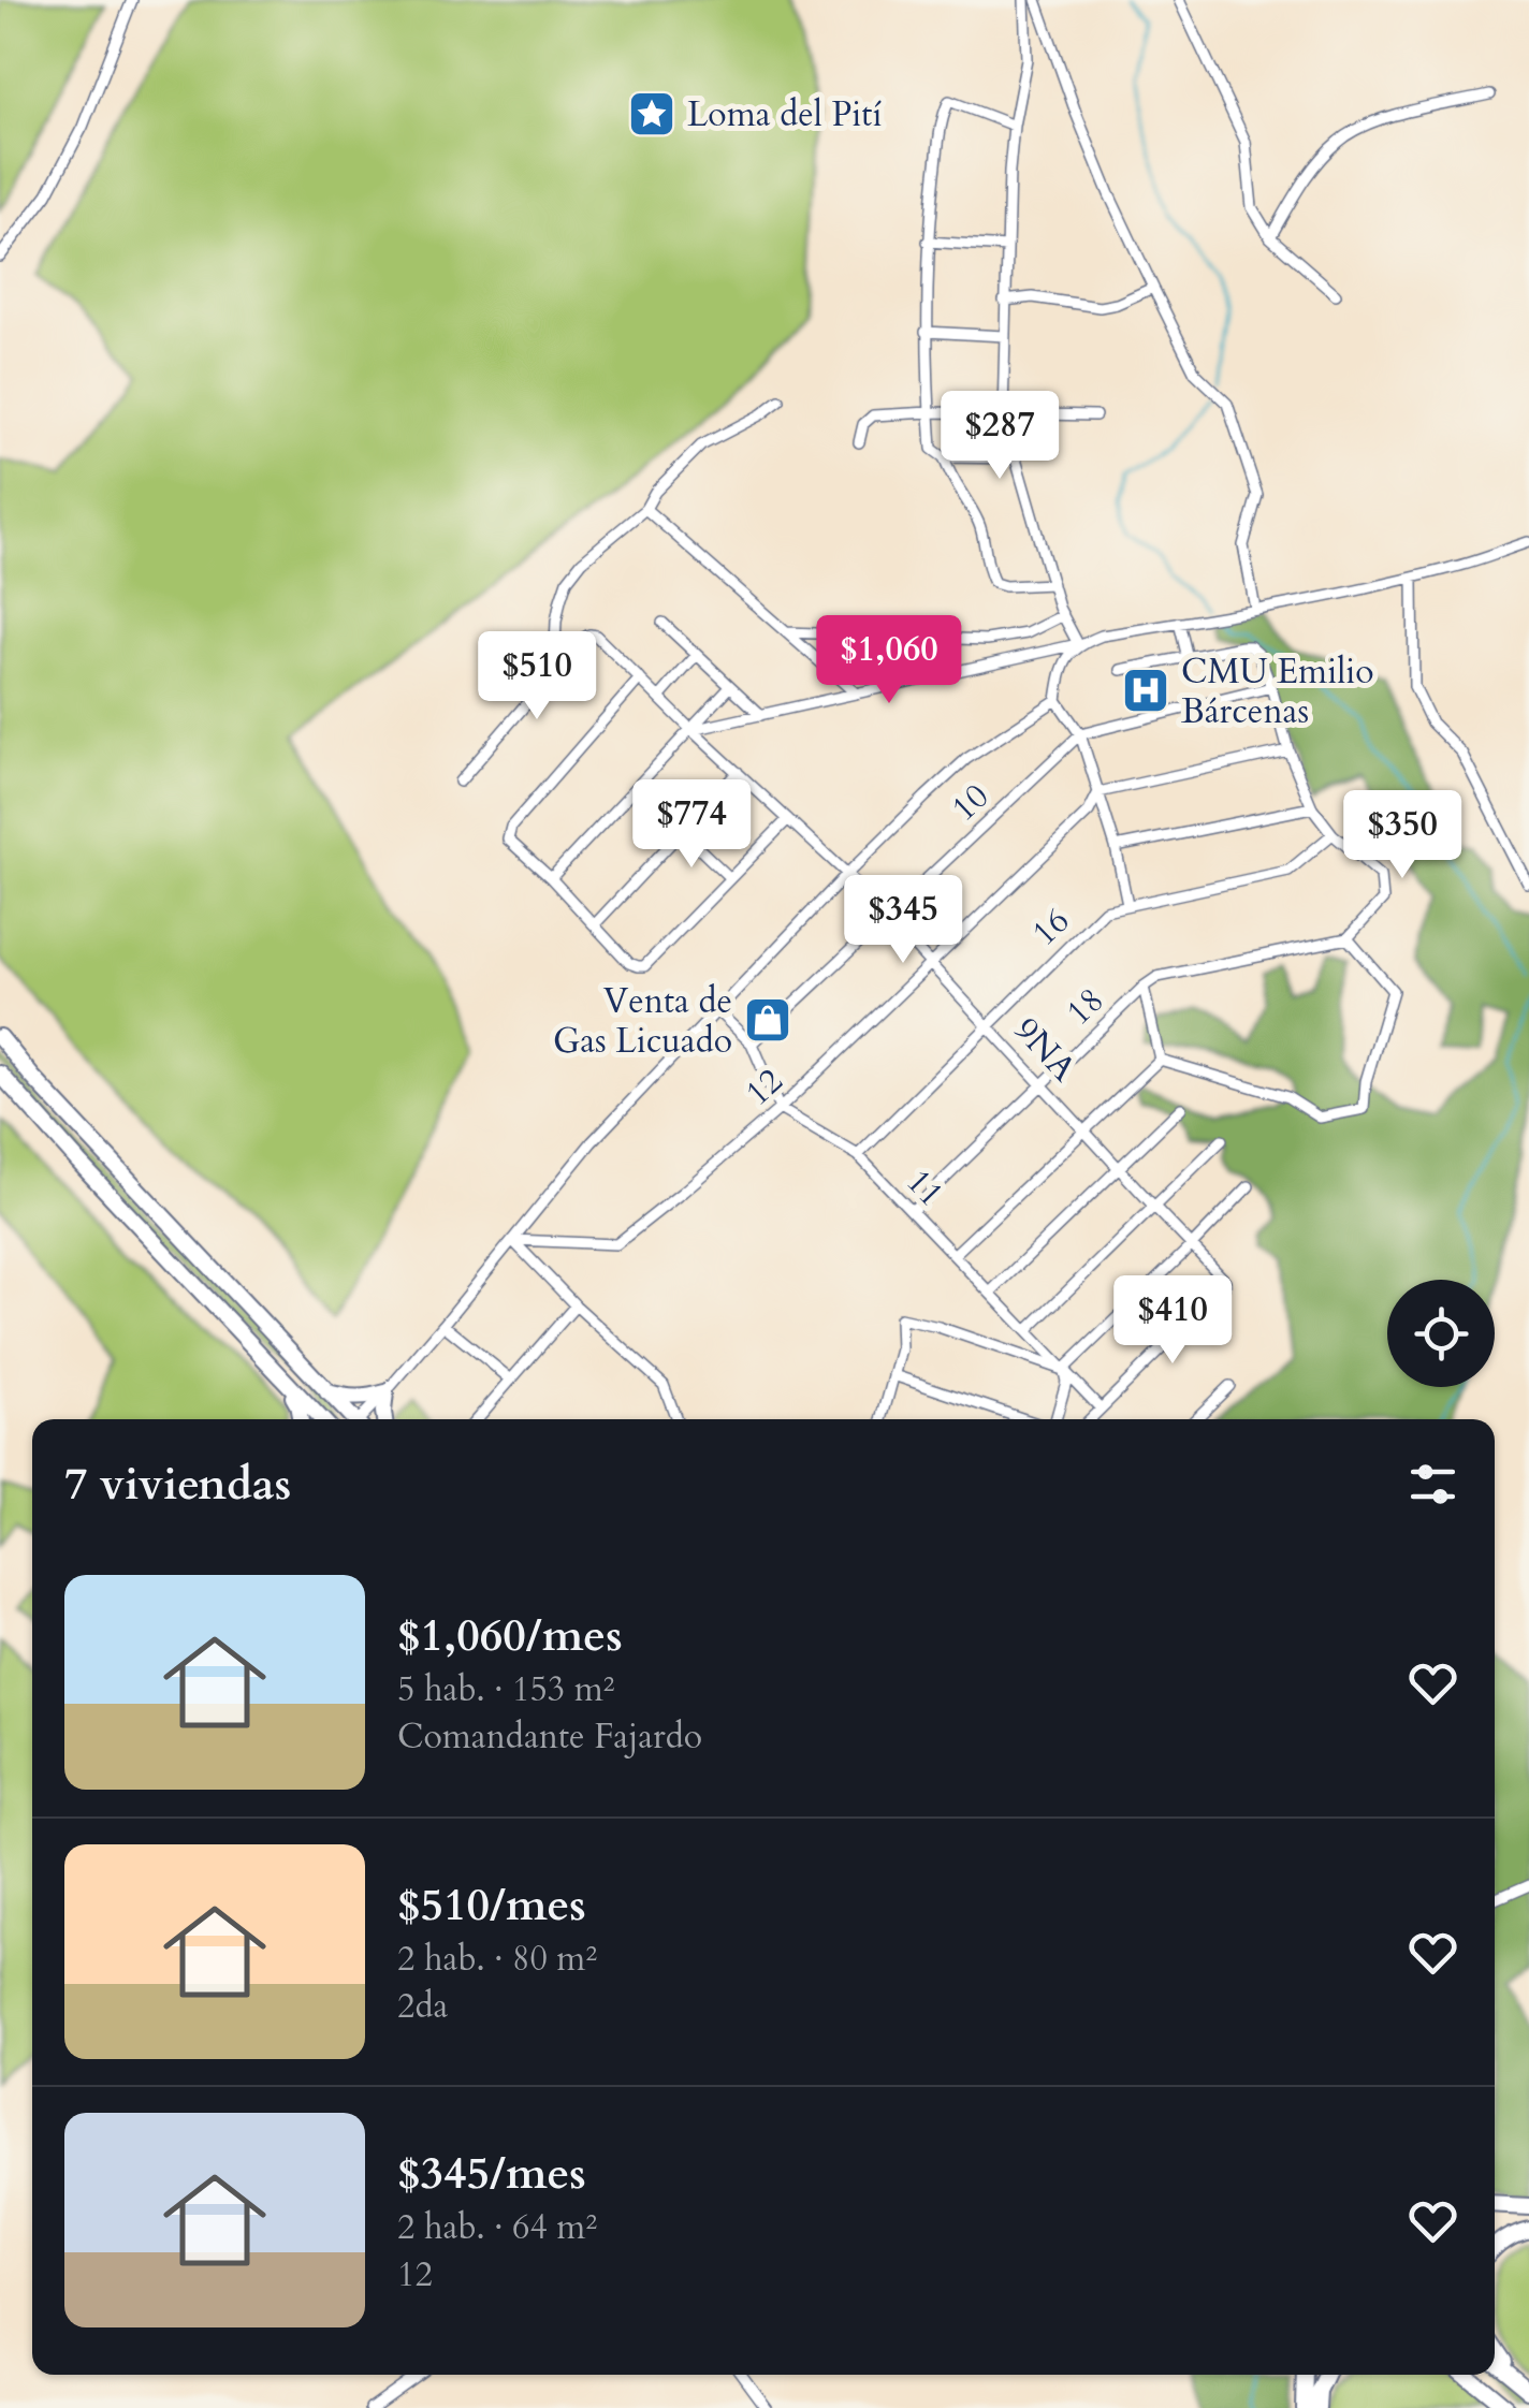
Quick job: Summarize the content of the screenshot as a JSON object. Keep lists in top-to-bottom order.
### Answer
{
  "streets": {
    "street": [
      "10",
      "16",
      "18",
      "9NA",
      "12",
      "11"
    ]
  },
  "crossings": [
    ["10", "9NA"],
    ["16", "9NA"],
    ["16", "11"],
    ["18", "9NA"],
    ["18", "11"],
    ["9NA", "12"],
    ["9NA", "11"],
    ["12", "11"]
  ],
  "places": {
    "place": ["Loma del Pití"],
    "hospital": ["CMU Emilio Bárcenas"],
    "shop": ["Venta de Gas Licuado"]
  },
  "page": {
    "price": [
      "$287",
      "$1,060",
      "$510",
      "$774",
      "$350",
      "$345",
      "$410"
    ],
    "heading": "7 viviendas",
    "list": [
      {
        "name": "$1,060/mes",
        "note": "5 hab. · 153 m² · Comandante Fajardo"
      },
      {
        "name": "$510/mes",
        "note": "2 hab. · 80 m² · 2da"
      },
      {
        "name": "$345/mes",
        "note": "2 hab. · 64 m² · 12"
      }
    ]
  }
}
